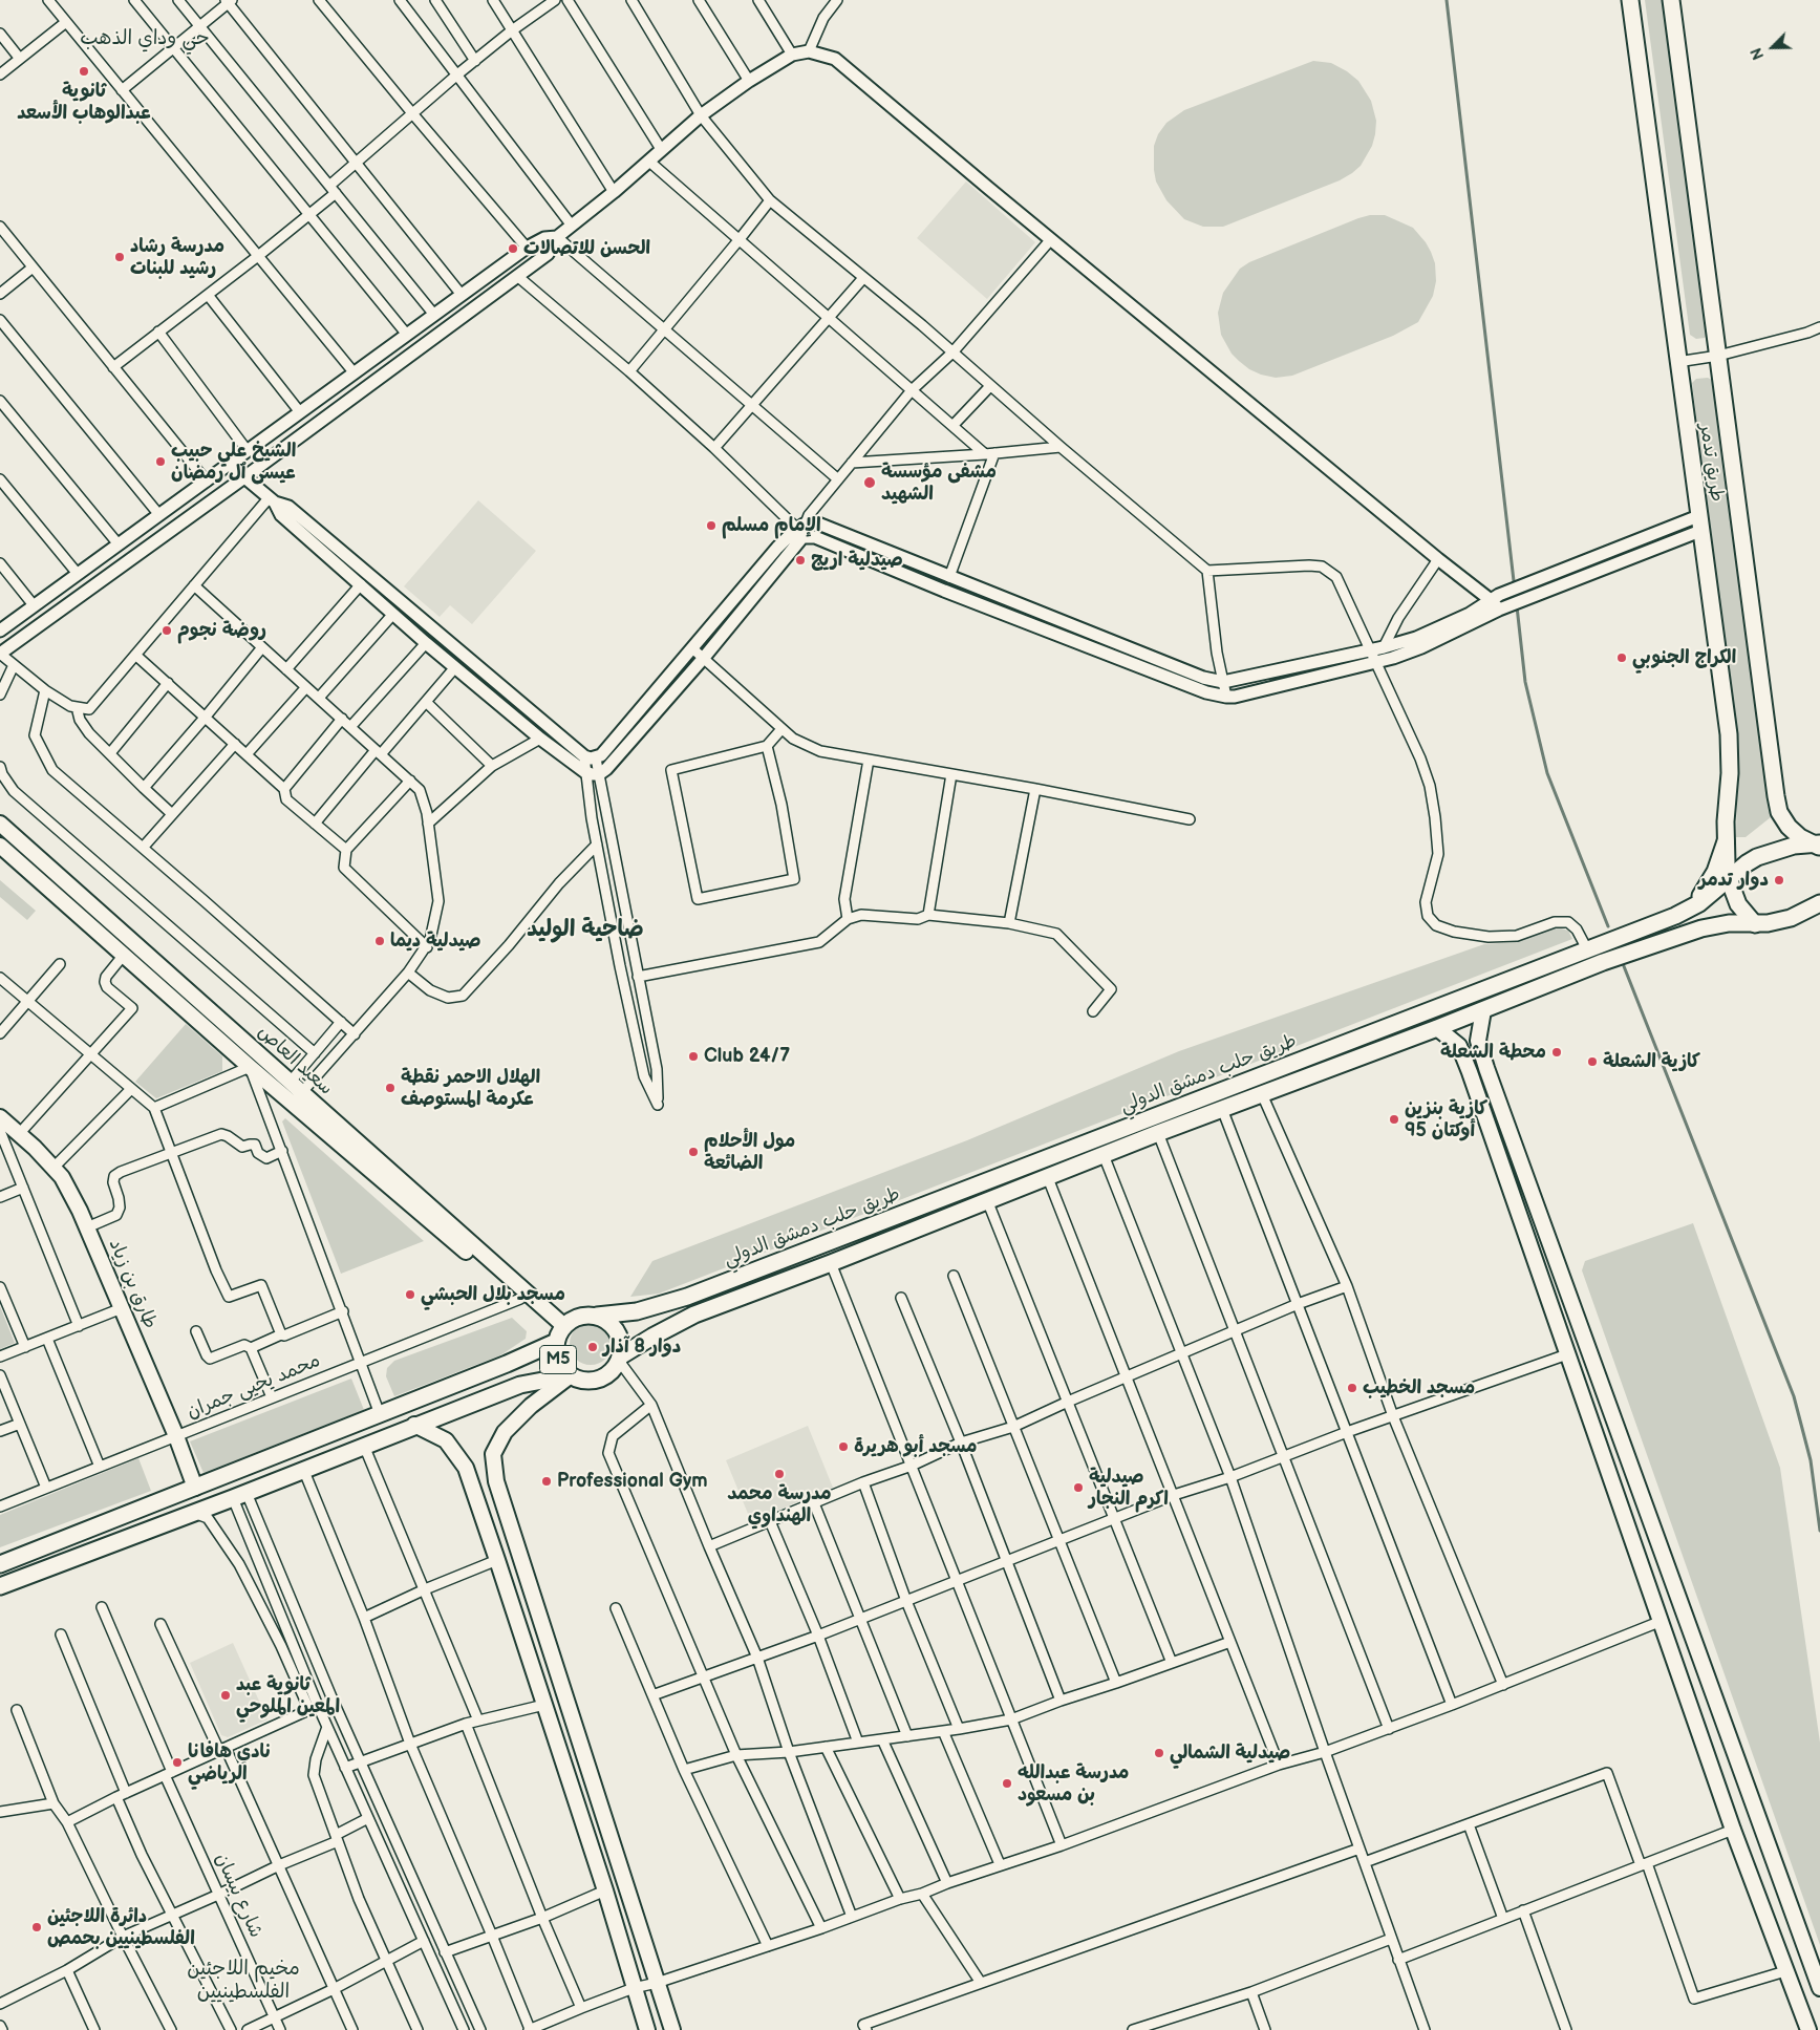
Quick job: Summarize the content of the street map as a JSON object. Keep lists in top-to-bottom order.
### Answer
{
  "streets": {
    "main road": [
      "طريق تدمر",
      "سعيد العاص",
      "طريق حلب دمشق الدولي",
      "طارق بن زياد",
      "M5"
    ],
    "street": ["محمد يحيى جمران", "شارع بيسان"]
  },
  "crossings": [
    ["طريق تدمر", "طريق حلب دمشق الدولي"],
    ["سعيد العاص", "طريق حلب دمشق الدولي"],
    ["سعيد العاص", "M5"],
    ["طريق حلب دمشق الدولي", "M5"],
    ["طارق بن زياد", "محمد يحيى جمران"]
  ],
  "districts": ["حي وداي الذهب", "ضاحية الوليد", "مخيم اللاجئين الفلسطينيين"],
  "places": [
    "ثانوية عبدالوهاب الأسعد",
    "الحسن للاتصالات",
    "مدرسة رشاد رشيد للبنات",
    "الشيخ علي حبيب عيسى ٱل رمضان",
    "مشفى مؤسسة الشهيد",
    "الإمام مسلم",
    "صيدلية اريج",
    "روضة نجوم",
    "الكراج الجنوبي",
    "دوار تدمر",
    "صيدلية ديما",
    "محطة الشعلة",
    "Club 24/7",
    "كازية الشعلة",
    "الهلال الاحمر نقطة عكرمة المستوصف",
    "كازية بنزين أوكتان 95",
    "مول الأحلام الضائعة",
    "مسجد بلال الحبشي",
    "دوار 8 آذار",
    "مسجد الخطيب",
    "مسجد أبو هريرة",
    "مدرسة محمد الهنداوي",
    "Professional Gym",
    "صيدلية اكرم النجار",
    "ثانوية عبد المعين الملوحي",
    "صيدلية الشمالي",
    "نادي هافانا الرياضي",
    "مدرسة عبدالله بن مسعود",
    "دائرة اللاجئين الفلسطينيين بحمص"
  ],
  "north": "bottom left"
}
